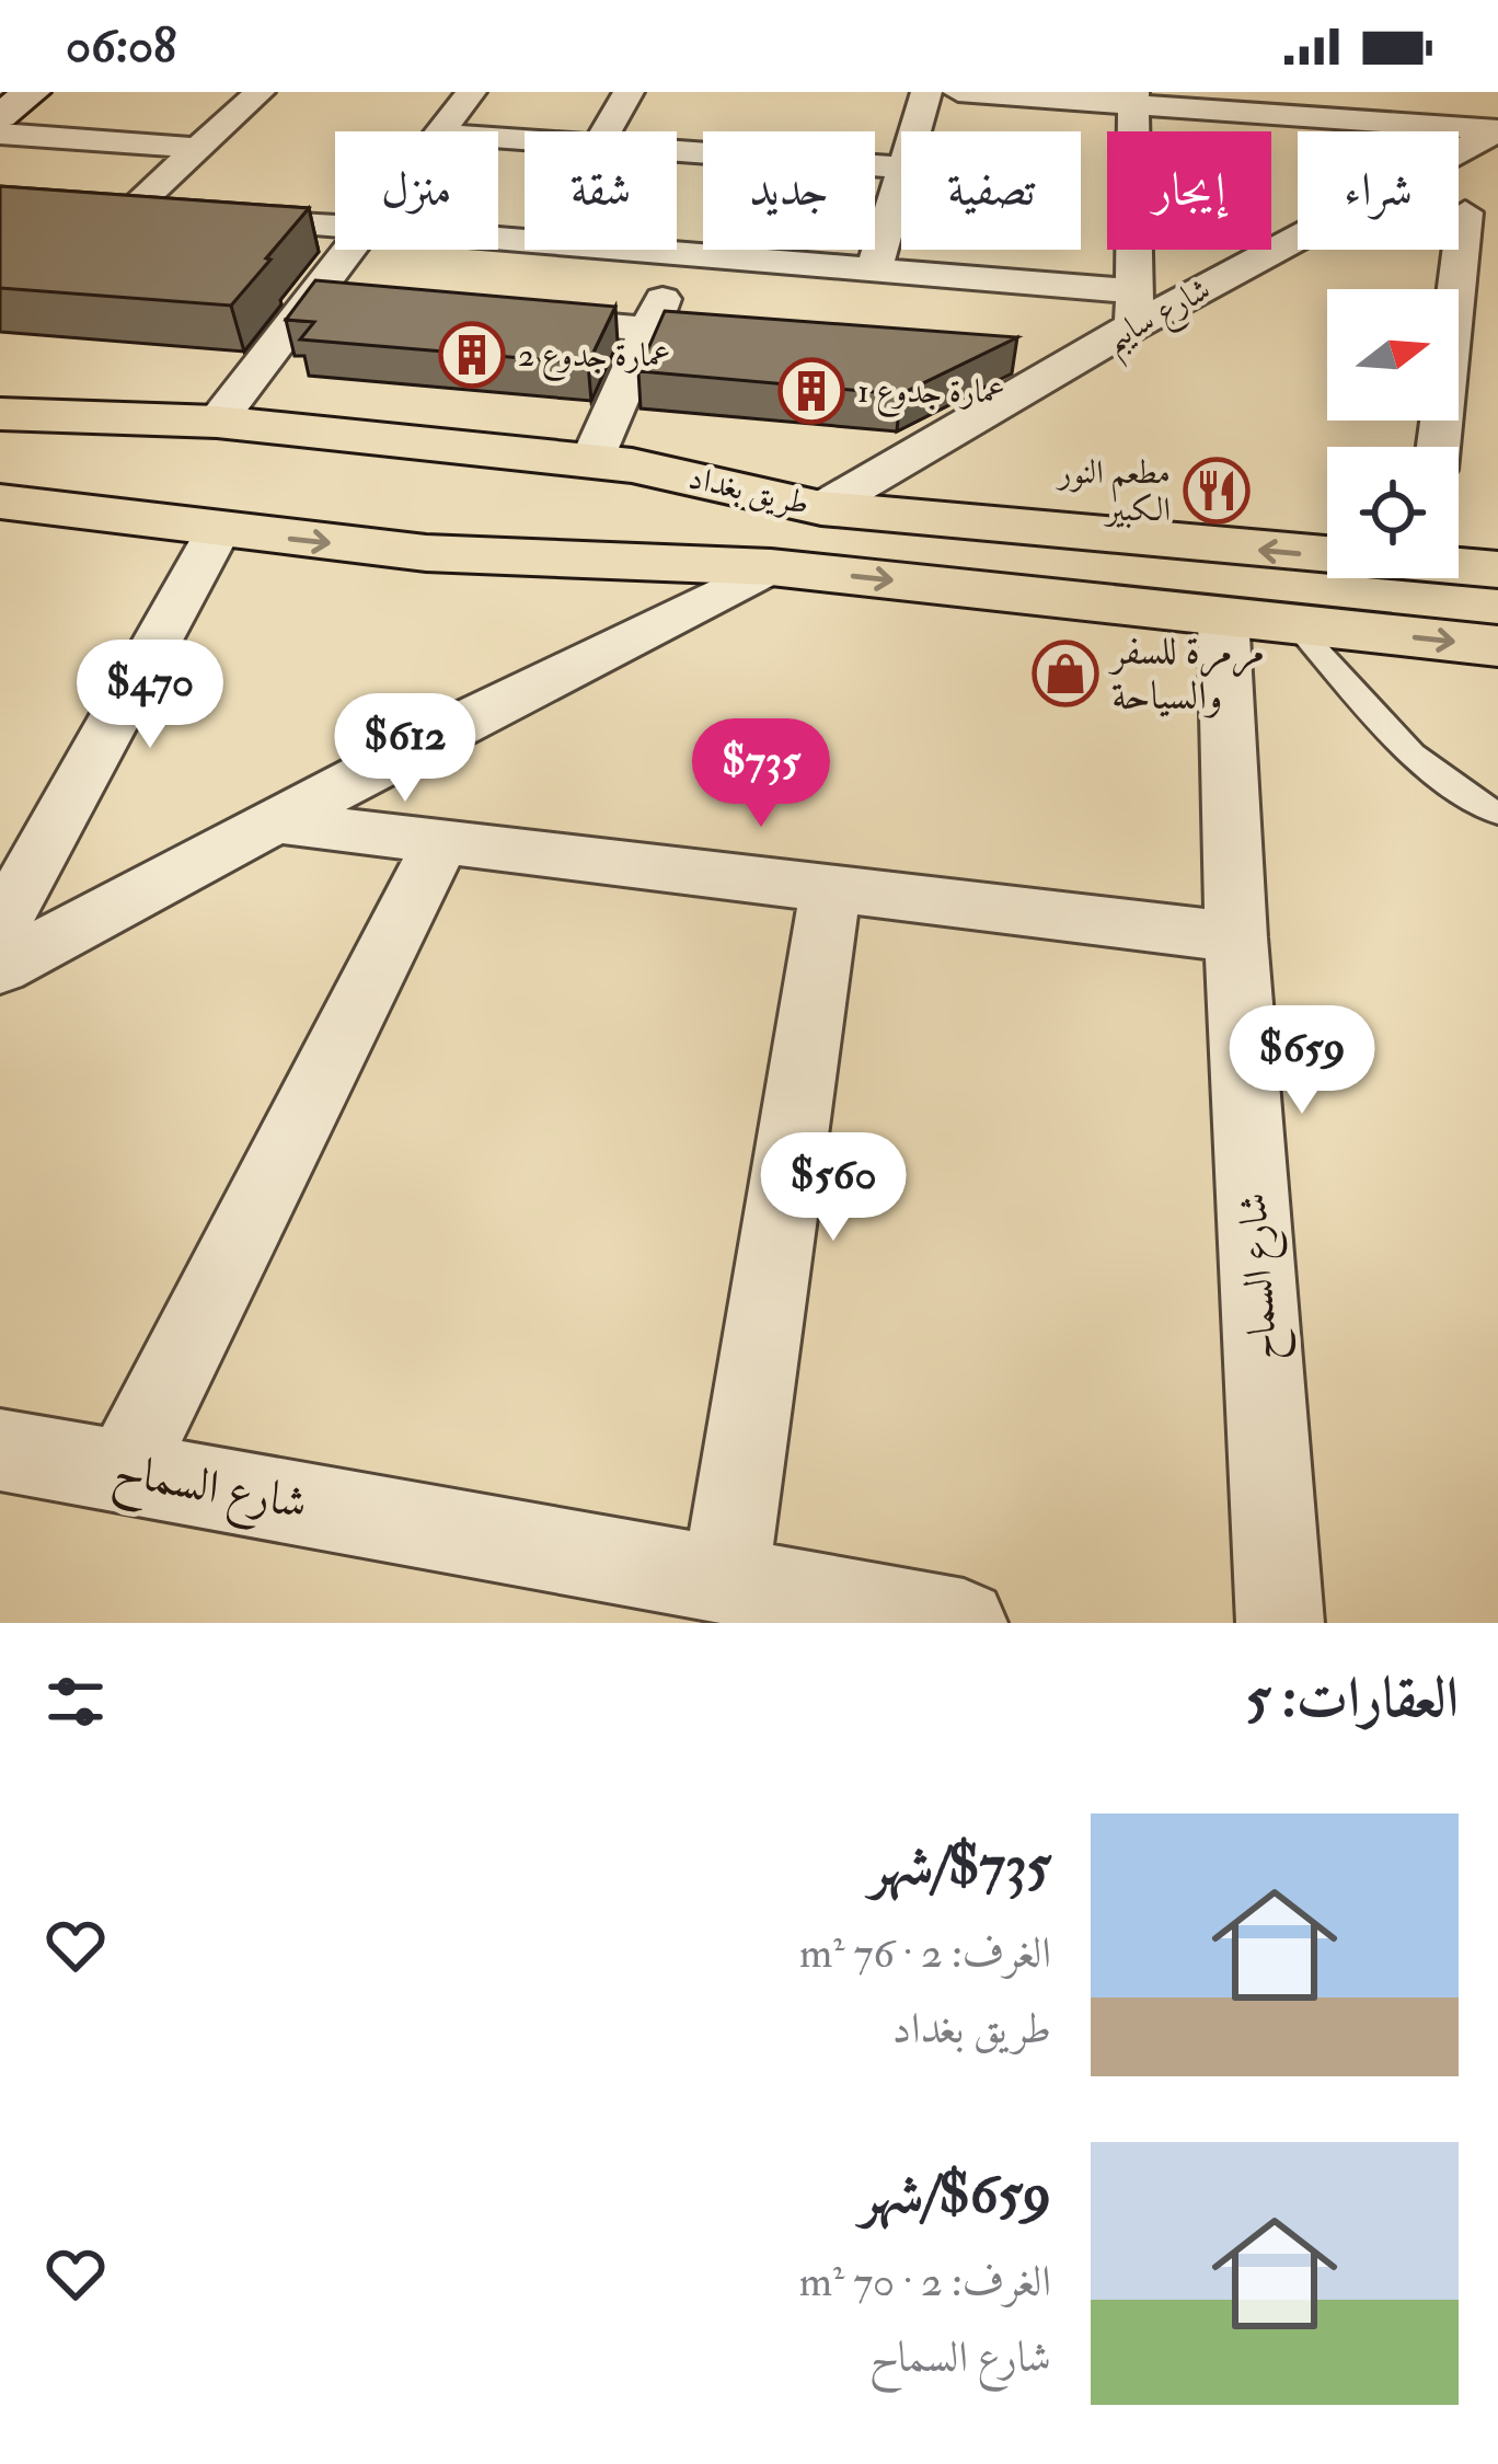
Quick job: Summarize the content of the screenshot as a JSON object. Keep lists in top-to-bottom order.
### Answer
{
  "streets": {
    "main road": ["طريق بغداد"],
    "street": ["شارع سايبم", "شارع السماح"]
  },
  "crossings": [
    ["شارع سايبم", "طريق بغداد"],
    ["طريق بغداد", "شارع السماح"]
  ],
  "places": {
    "building": ["عمارة جدوع 2", "عمارة جدوع 1"],
    "restaurant": ["مطعم النور الكبير"],
    "shop": ["مرمرة للسفر والسياحة"]
  },
  "north": "right",
  "page": {
    "status": "06:08",
    "chip": [
      "شراء",
      "إيجار",
      "تصفية",
      "جديد",
      "شقة",
      "منزل"
    ],
    "price": [
      "$470",
      "$612",
      "$735",
      "$659",
      "$560"
    ],
    "heading": "العقارات: 5",
    "list": [
      {
        "name": "$735/شهر",
        "note": "الغرف: 2 · 76 m² · طريق بغداد"
      },
      {
        "name": "$659/شهر",
        "note": "الغرف: 2 · 70 m² · شارع السماح"
      }
    ]
  }
}
